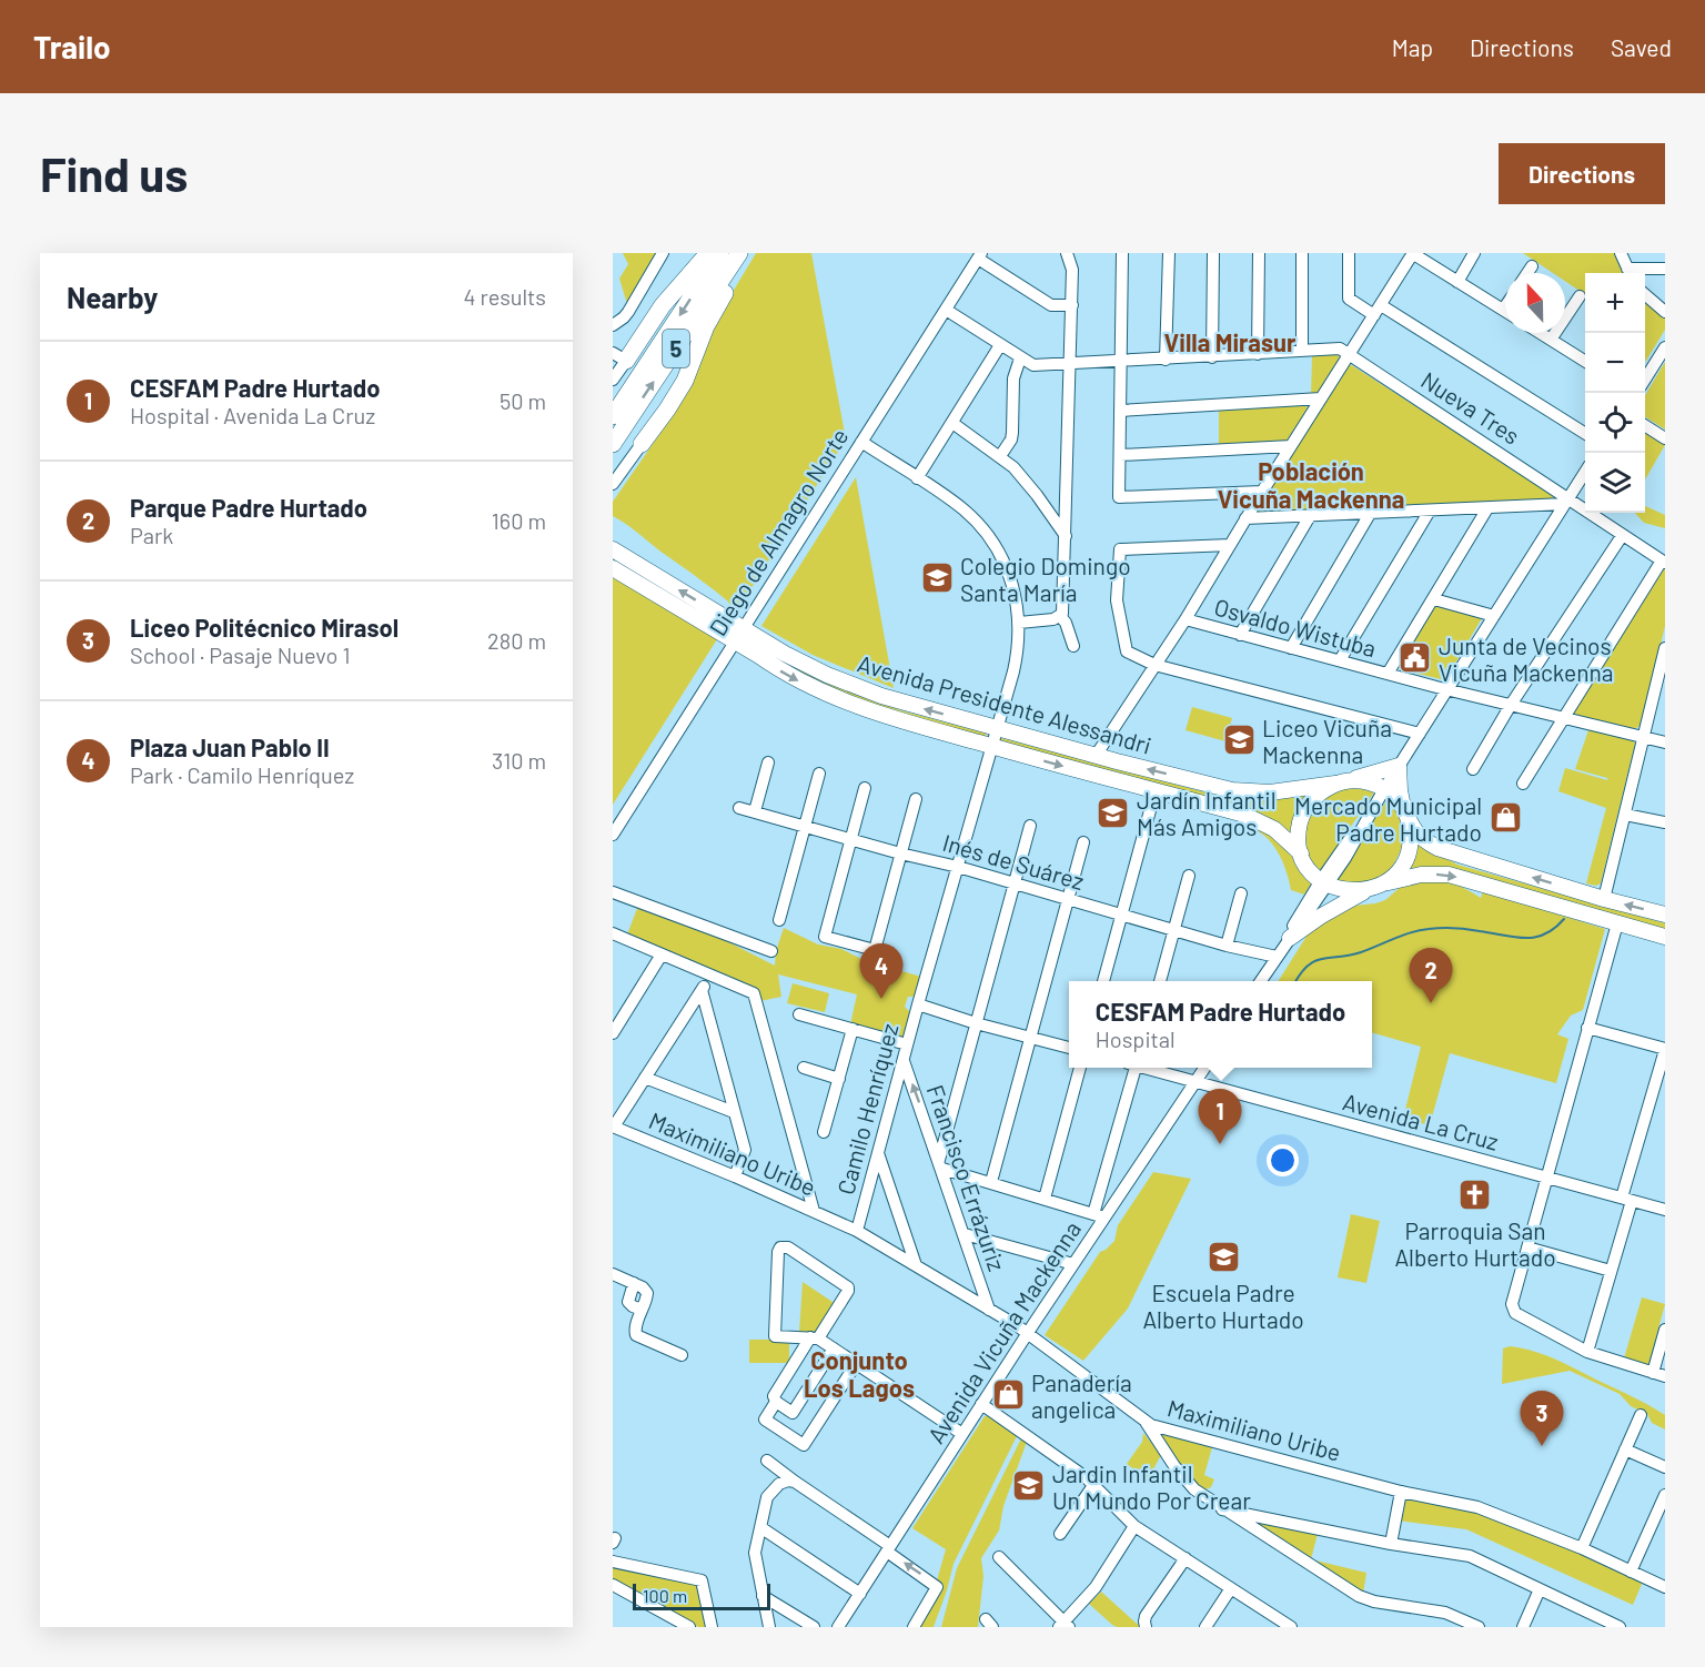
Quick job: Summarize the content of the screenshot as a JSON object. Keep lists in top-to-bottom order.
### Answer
{
  "streets": {
    "highway": ["5"],
    "main road": ["Avenida Presidente Alessandri"],
    "street": [
      "Nueva Tres",
      "Diego de Almagro Norte",
      "Osvaldo Wistuba",
      "Inés de Suárez",
      "Camilo Henríquez",
      "Avenida La Cruz",
      "Maximiliano Uribe",
      "Francisco Errázuriz",
      "Avenida Vicuña Mackenna"
    ]
  },
  "crossings": [
    ["Diego de Almagro Norte", "Avenida Presidente Alessandri"],
    ["Diego de Almagro Norte", "Camilo Henríquez"],
    ["Avenida Presidente Alessandri", "Camilo Henríquez"],
    ["Inés de Suárez", "Camilo Henríquez"],
    ["Camilo Henríquez", "Maximiliano Uribe"],
    ["Camilo Henríquez", "Francisco Errázuriz"],
    ["Avenida La Cruz", "Avenida Vicuña Mackenna"],
    ["Maximiliano Uribe", "Francisco Errázuriz"],
    ["Maximiliano Uribe", "Avenida Vicuña Mackenna"]
  ],
  "one_way": ["Francisco Errázuriz"],
  "districts": ["Villa Mirasur", "Población Vicuña Mackenna", "Conjunto Los Lagos"],
  "places": {
    "school or university": [
      "Colegio Domingo Santa María",
      "Liceo Vicuña Mackenna",
      "Jardín Infantil Más Amigos",
      "Escuela Padre Alberto Hurtado",
      "Jardin Infantil Un Mundo Por Crear"
    ],
    "public building": ["Junta de Vecinos Vicuña Mackenna"],
    "shop": ["Mercado Municipal Padre Hurtado", "Panadería angelica"],
    "church": ["Parroquia San Alberto Hurtado"]
  },
  "scale_bar": "100 m",
  "north": "top",
  "page": {
    "header": "Trailo",
    "nav": ["Map", "Directions", "Saved"],
    "buttons": "Directions",
    "title": "Find us",
    "heading": ["Nearby", "4 results"],
    "map_buttons": ["+", "−"],
    "list": [
      {
        "mark": "1",
        "name": "CESFAM Padre Hurtado",
        "note": "Hospital · Avenida La Cruz",
        "value": "50 m"
      },
      {
        "mark": "2",
        "name": "Parque Padre Hurtado",
        "note": "Park",
        "value": "160 m"
      },
      {
        "mark": "3",
        "name": "Liceo Politécnico Mirasol",
        "note": "School · Pasaje Nuevo 1",
        "value": "280 m"
      },
      {
        "mark": "4",
        "name": "Plaza Juan Pablo II",
        "note": "Park · Camilo Henríquez",
        "value": "310 m"
      }
    ],
    "pins": [
      "4",
      "2",
      "1",
      "3"
    ],
    "popup": ["CESFAM Padre Hurtado", "Hospital"],
    "scale": "100 m"
  }
}
